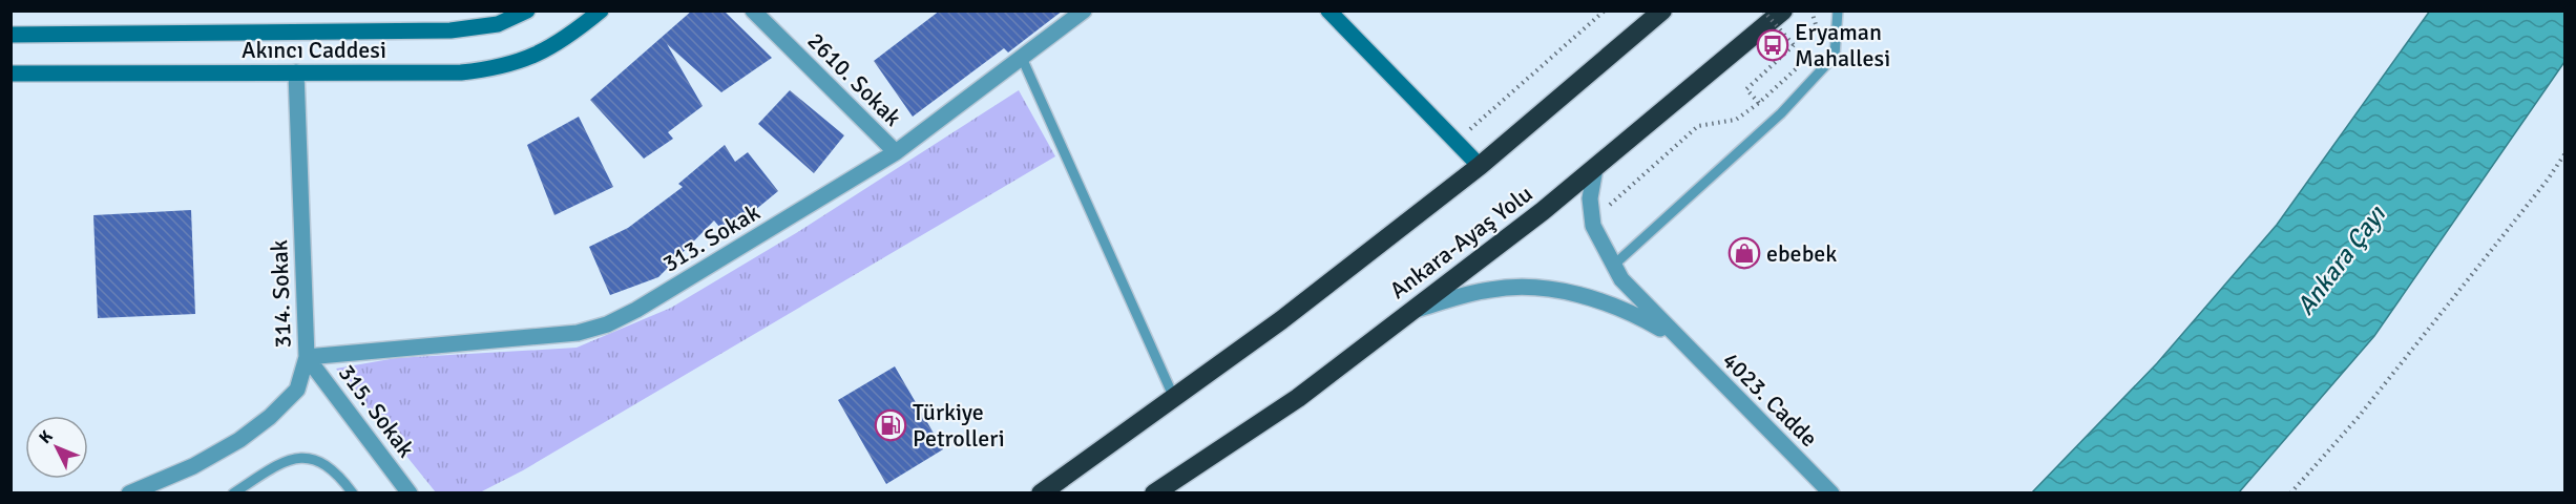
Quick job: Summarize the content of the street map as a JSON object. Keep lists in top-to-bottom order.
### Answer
{
  "streets": {
    "highway": ["Ankara-Ayaş Yolu"],
    "street": [
      "Akıncı Caddesi",
      "2610. Sokak",
      "313. Sokak",
      "314. Sokak",
      "4023. Cadde",
      "315. Sokak"
    ]
  },
  "crossings": [
    ["Akıncı Caddesi", "314. Sokak"],
    ["2610. Sokak", "313. Sokak"],
    ["313. Sokak", "314. Sokak"],
    ["313. Sokak", "315. Sokak"],
    ["Ankara-Ayaş Yolu", "4023. Cadde"],
    ["314. Sokak", "315. Sokak"]
  ],
  "water": ["Ankara Çayı"],
  "places": {
    "bus stop": ["Eryaman Mahallesi"],
    "shop": ["ebebek"],
    "fuel station": ["Türkiye Petrolleri"]
  },
  "north": "top left"
}
